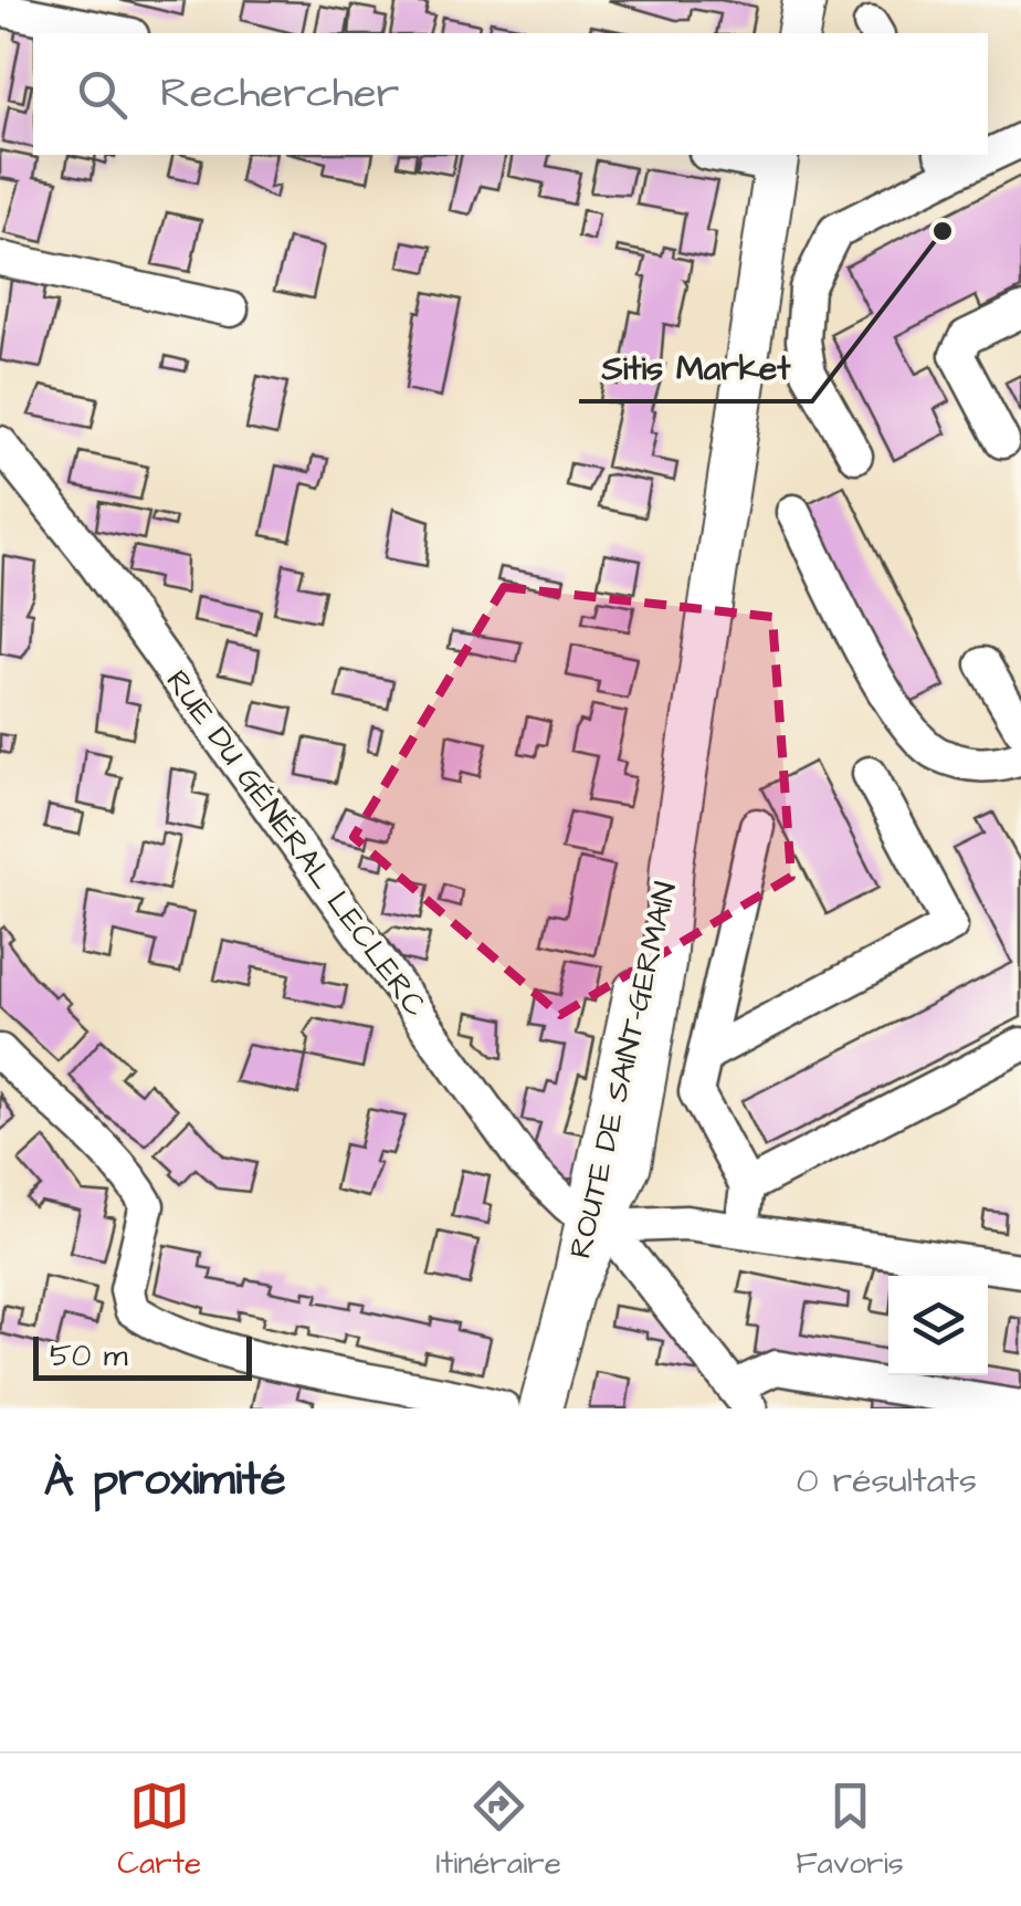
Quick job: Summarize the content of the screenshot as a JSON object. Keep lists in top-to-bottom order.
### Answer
{
  "streets": {
    "main road": ["ROUTE DE SAINT-GERMAIN"],
    "street": ["RUE DU GÉNÉRAL LECLERC"]
  },
  "crossings": [
    ["RUE DU GÉNÉRAL LECLERC", "ROUTE DE SAINT-GERMAIN"]
  ],
  "places": ["Sitis Market"],
  "scale_bar": "50 m",
  "page": {
    "search": "Rechercher",
    "scale": "50 m",
    "heading": ["À proximité", "0 résultats"],
    "nav": ["Carte", "Itinéraire", "Favoris"]
  }
}
